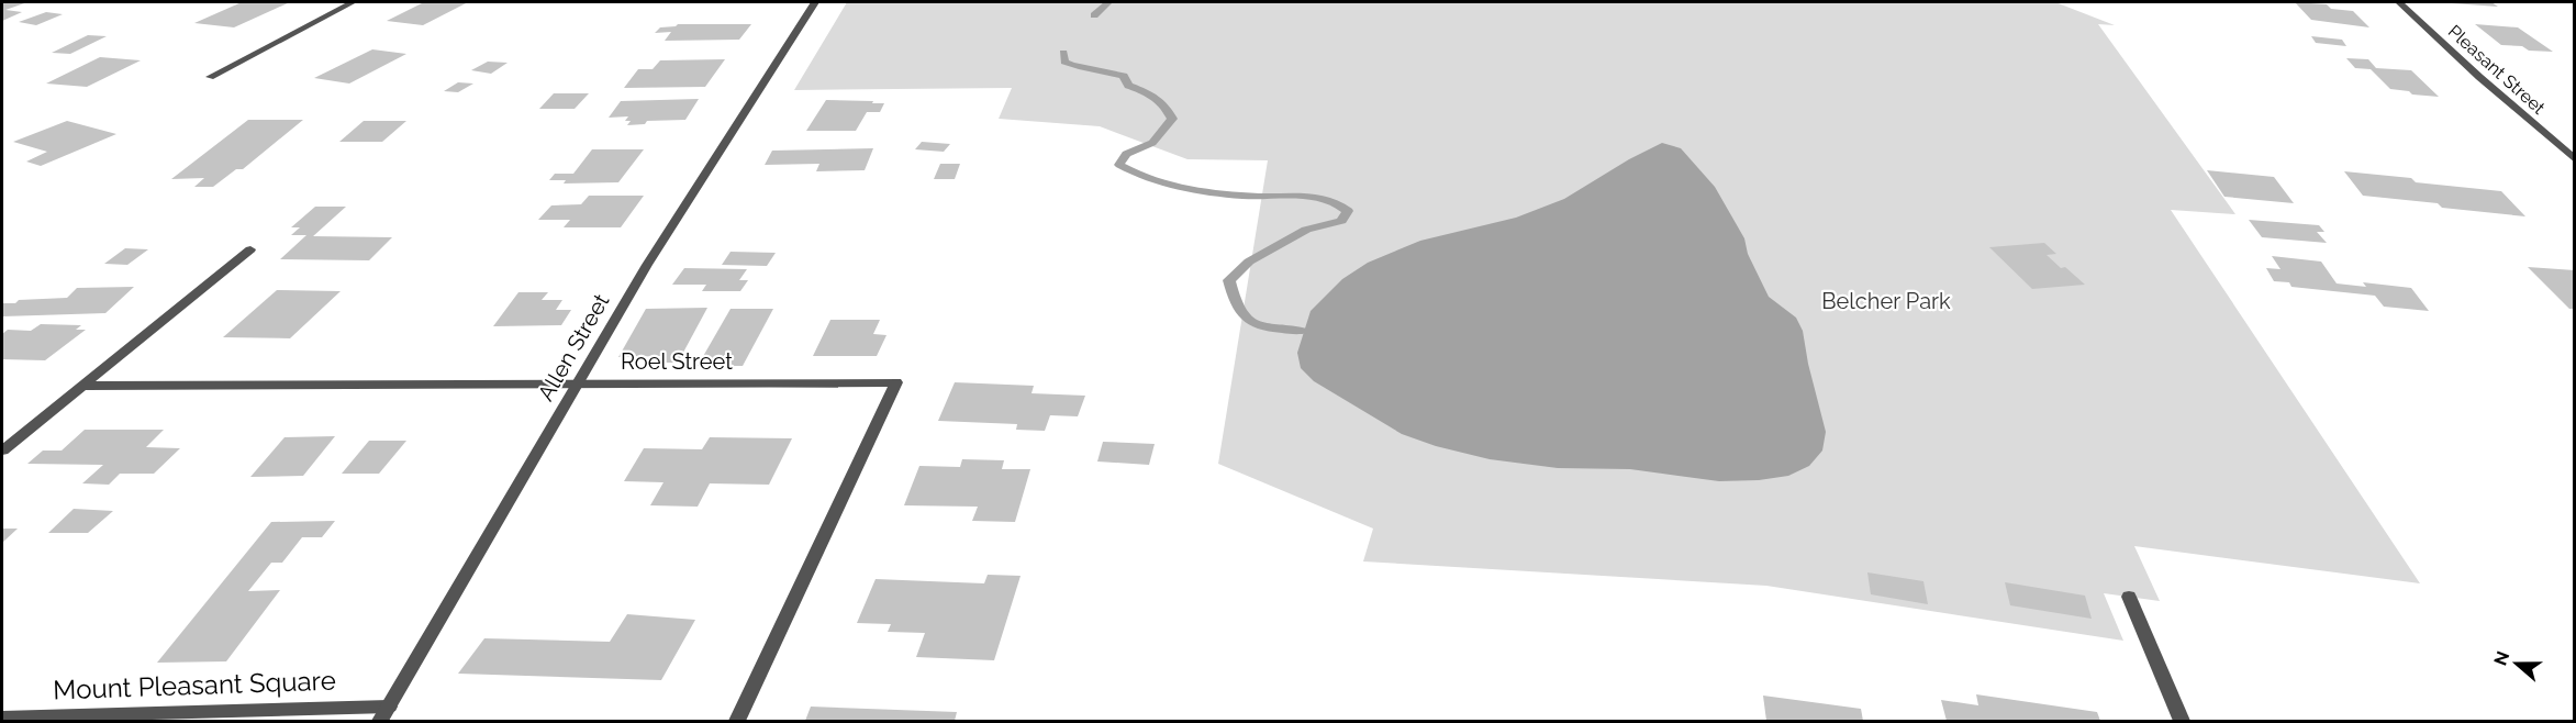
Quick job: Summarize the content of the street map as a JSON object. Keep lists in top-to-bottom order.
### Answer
{
  "streets": {
    "street": [
      "Pleasant Street",
      "Allen Street",
      "Roel Street",
      "Mount Pleasant Square"
    ]
  },
  "crossings": [
    ["Allen Street", "Roel Street"],
    ["Allen Street", "Mount Pleasant Square"]
  ],
  "parks": ["Belcher Park"],
  "north": "left"
}
